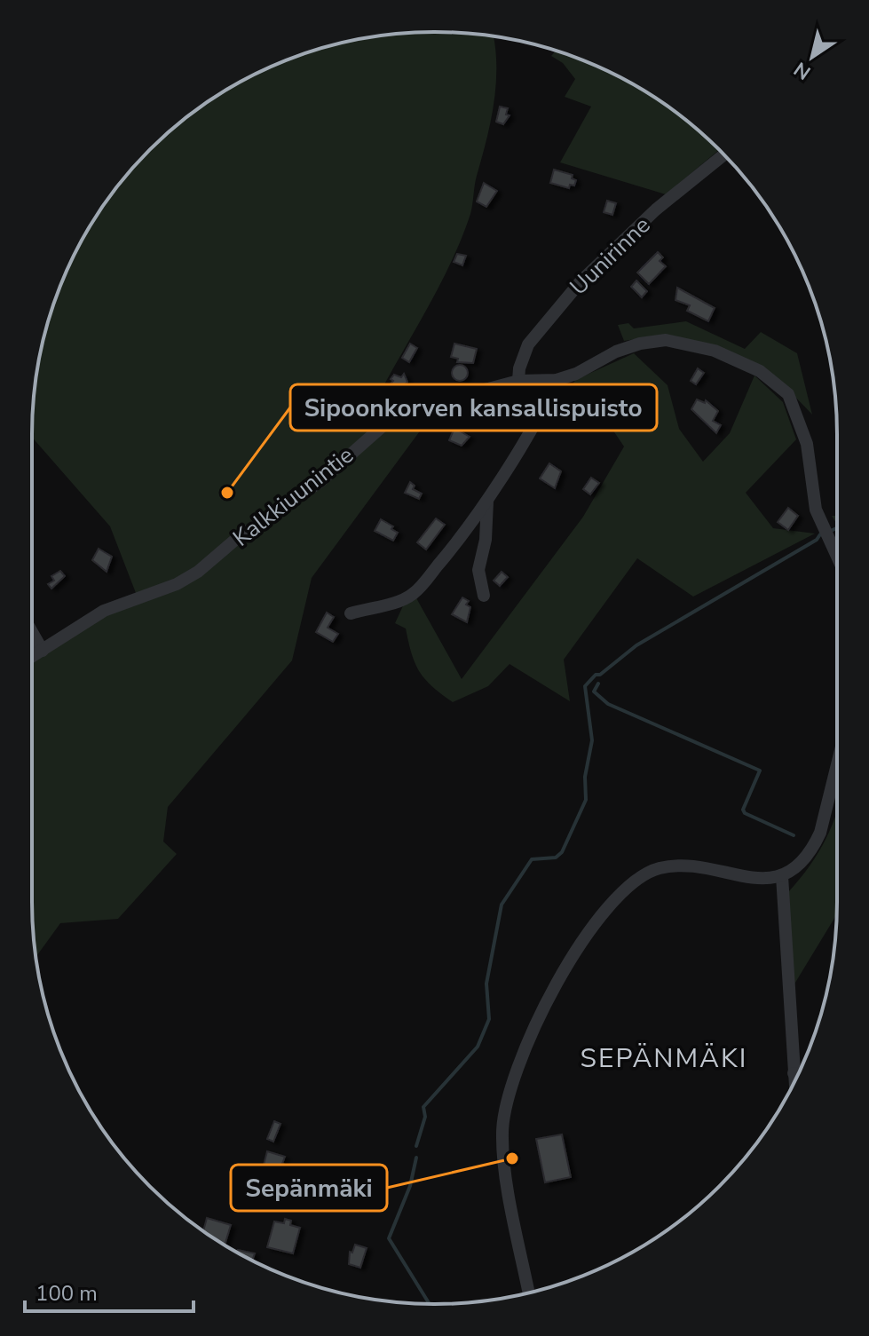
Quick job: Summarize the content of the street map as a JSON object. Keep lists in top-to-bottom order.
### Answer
{
  "streets": {
    "street": ["Uunirinne", "Kalkkiuunintie"]
  },
  "crossings": [
    ["Uunirinne", "Kalkkiuunintie"]
  ],
  "districts": ["SEPÄNMÄKI"],
  "places": ["Sipoonkorven kansallispuisto", "Sepänmäki"],
  "scale_bar": "100 m",
  "north": "bottom left"
}
